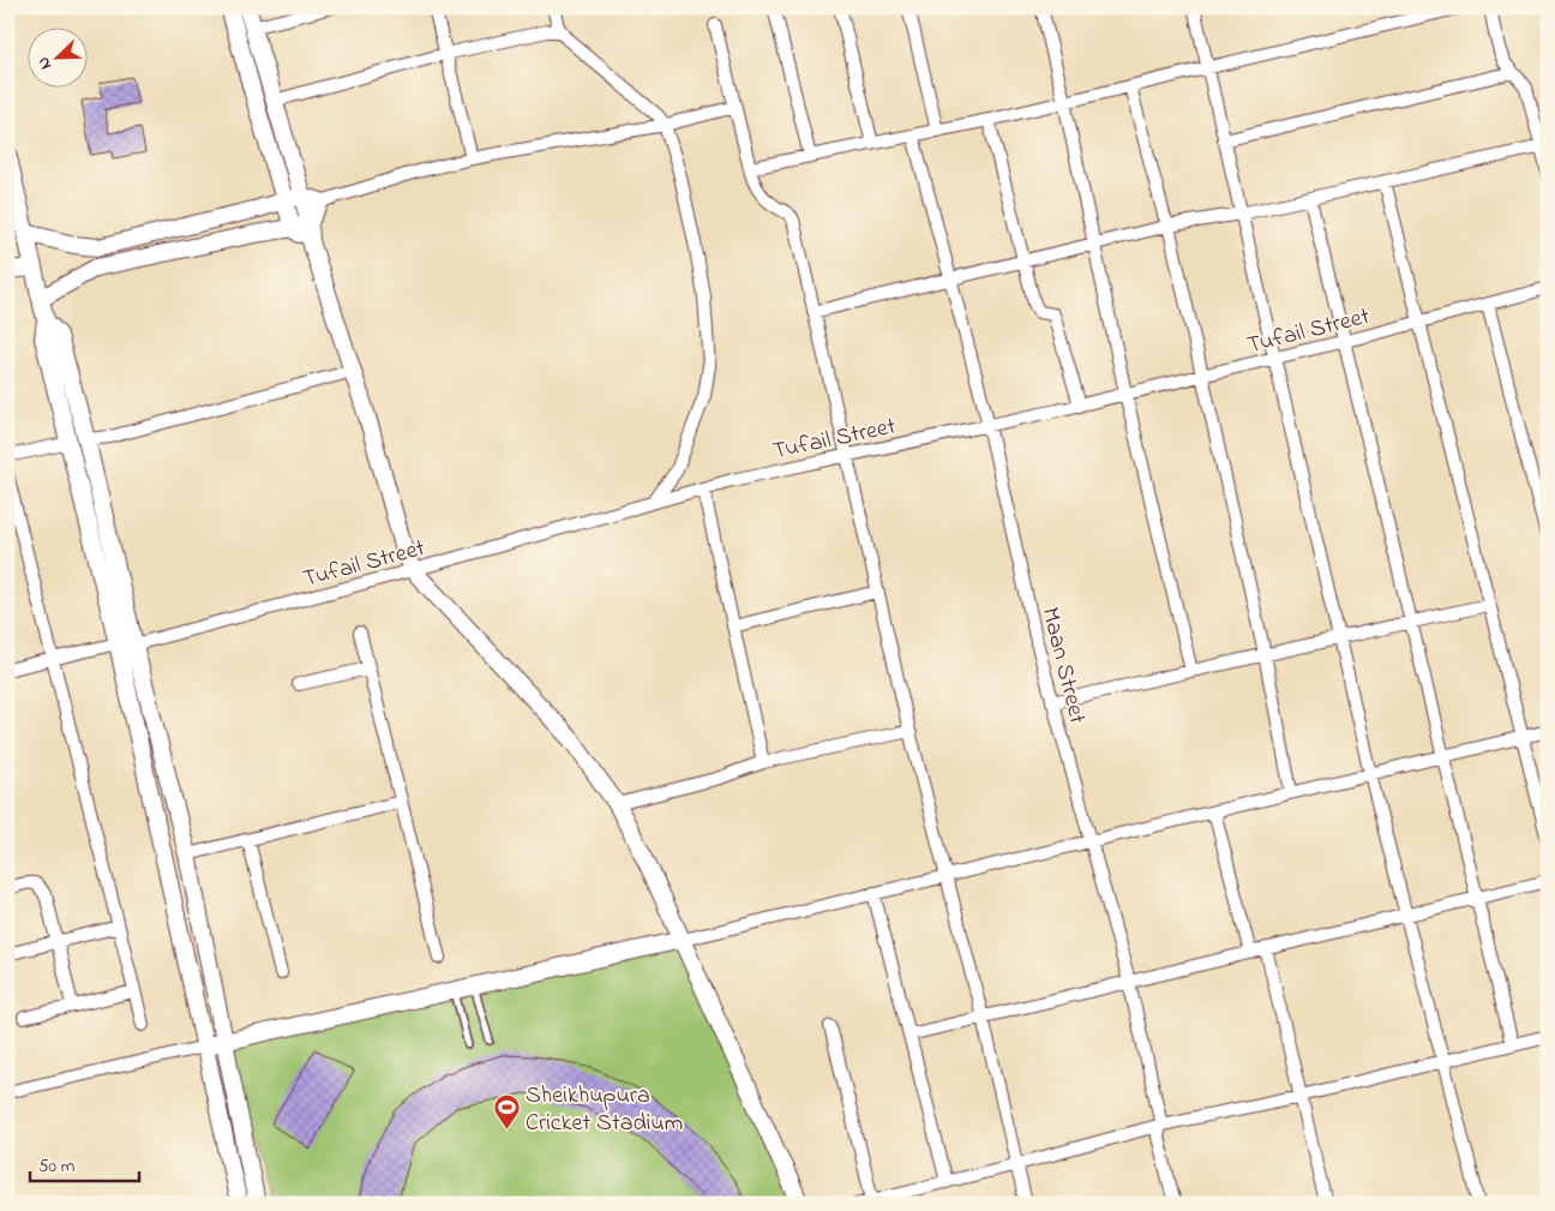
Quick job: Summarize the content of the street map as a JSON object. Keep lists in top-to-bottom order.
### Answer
{
  "streets": {
    "street": ["Tufail Street", "Maan Street"]
  },
  "crossings": [
    ["Tufail Street", "Maan Street"]
  ],
  "places": {
    "sports": ["Sheikhupura Cricket Stadium"]
  },
  "scale_bar": "50 m",
  "north": "bottom left"
}
